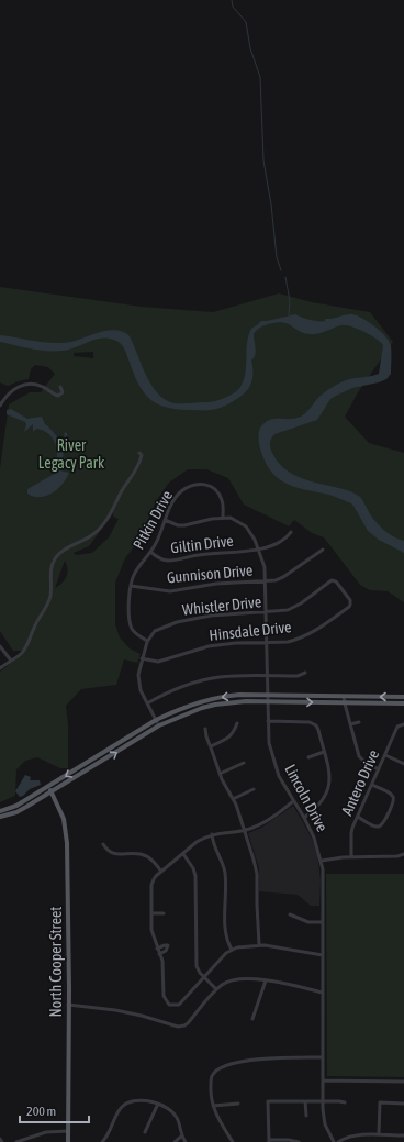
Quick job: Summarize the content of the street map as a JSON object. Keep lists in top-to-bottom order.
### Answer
{
  "streets": {
    "main road": ["North Cooper Street"],
    "street": [
      "Pitkin Drive",
      "Giltin Drive",
      "Gunnison Drive",
      "Whistler Drive",
      "Hinsdale Drive",
      "Antero Drive",
      "Lincoln Drive"
    ]
  },
  "crossings": [
    ["Pitkin Drive", "Giltin Drive"],
    ["Pitkin Drive", "Gunnison Drive"],
    ["Pitkin Drive", "Whistler Drive"],
    ["Pitkin Drive", "Lincoln Drive"],
    ["Giltin Drive", "Lincoln Drive"],
    ["Gunnison Drive", "Lincoln Drive"],
    ["Whistler Drive", "Hinsdale Drive"],
    ["Whistler Drive", "Lincoln Drive"],
    ["Hinsdale Drive", "Lincoln Drive"]
  ],
  "parks": ["River Legacy Park"],
  "scale_bar": "200 m"
}
